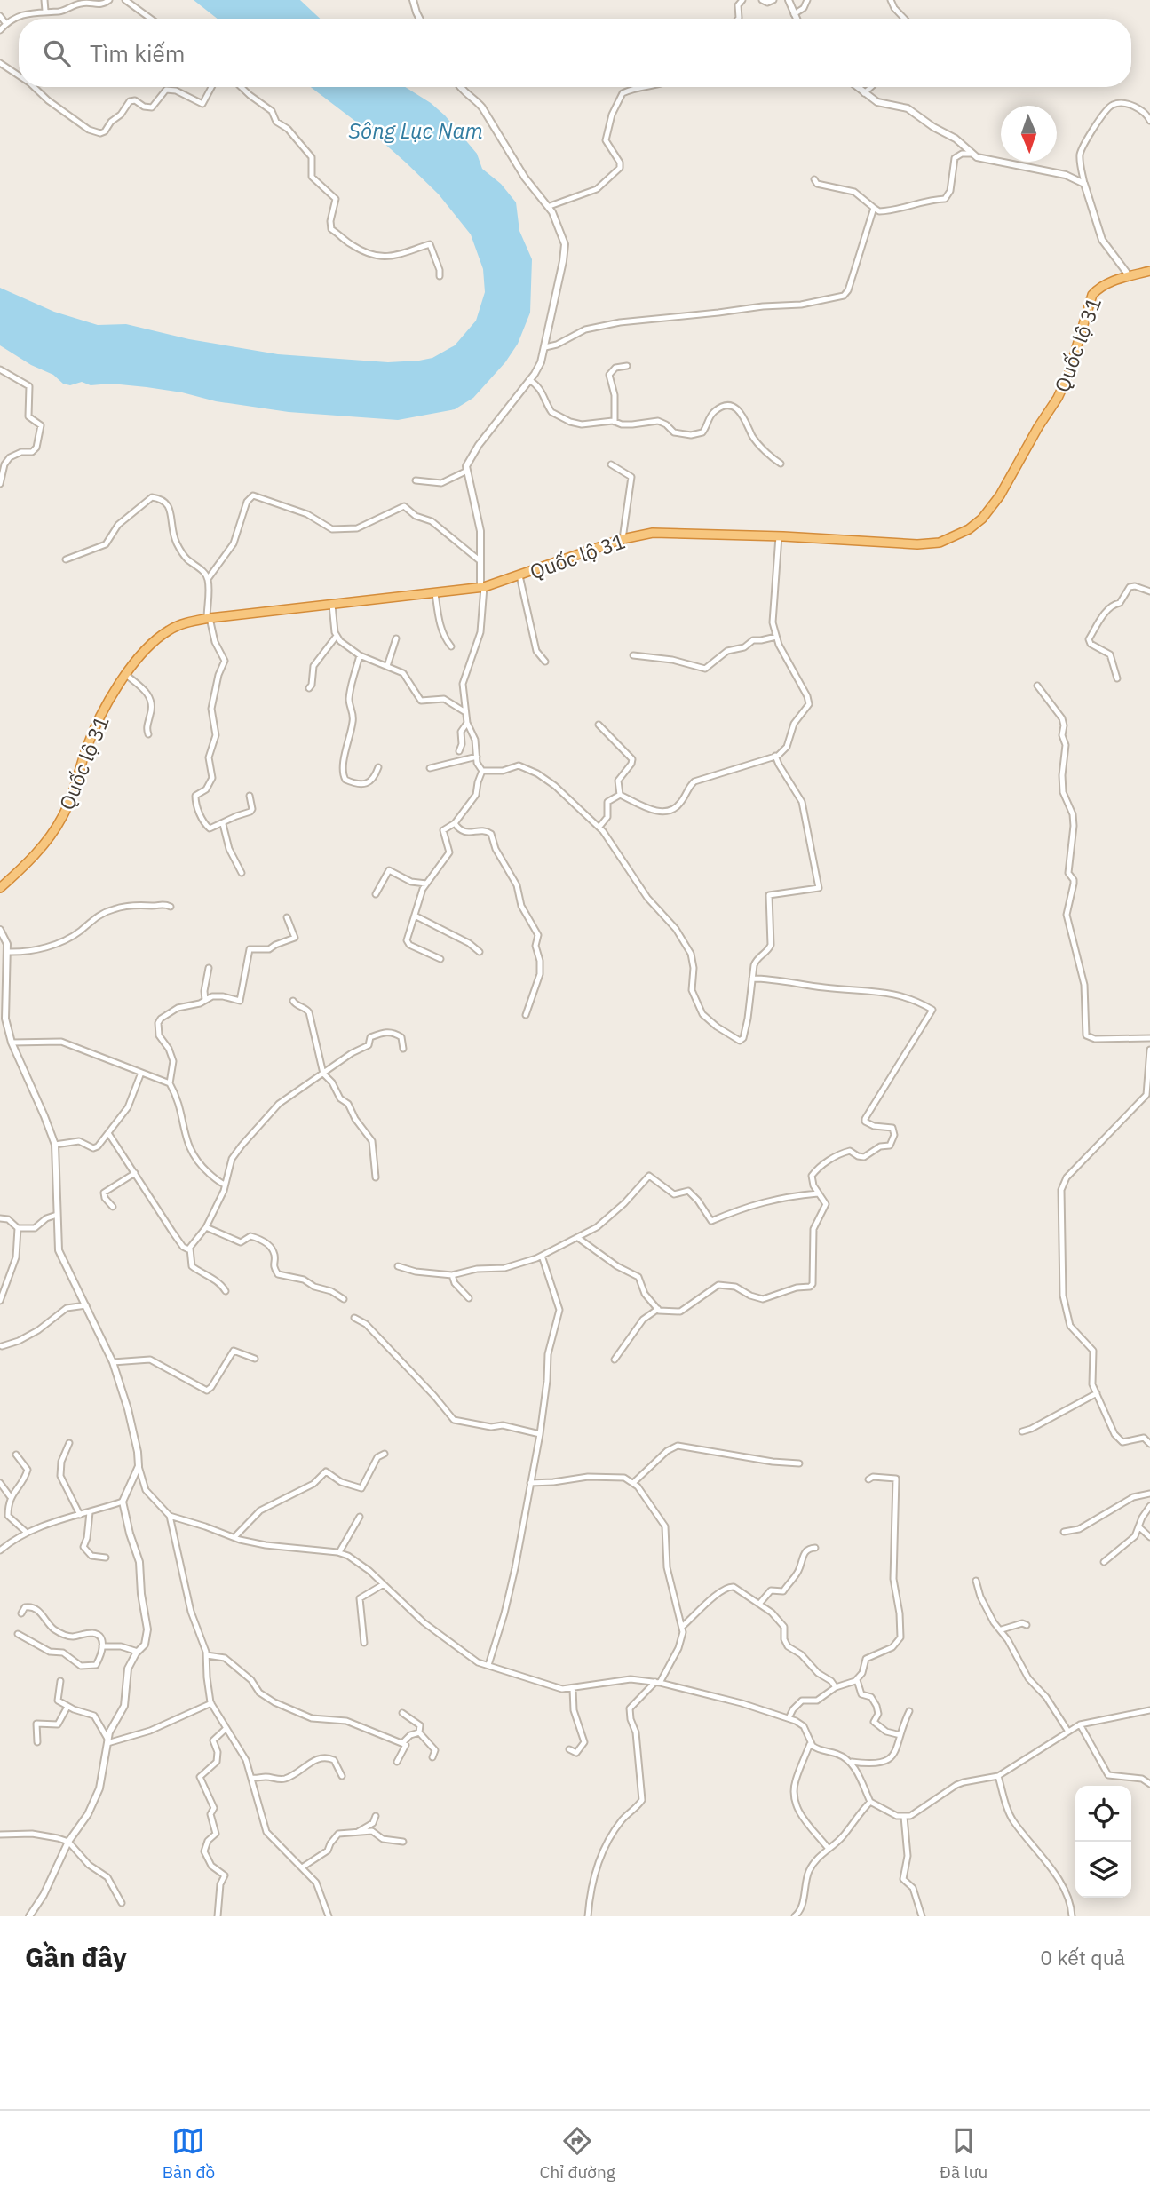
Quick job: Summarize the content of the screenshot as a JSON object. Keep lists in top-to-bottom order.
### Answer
{
  "streets": {
    "highway": ["Quốc lộ 31"]
  },
  "water": ["Sông Lục Nam"],
  "north": "bottom",
  "page": {
    "search": "Tìm kiếm",
    "heading": ["Gần đây", "0 kết quả"],
    "nav": ["Bản đồ", "Chỉ đường", "Đã lưu"]
  }
}
